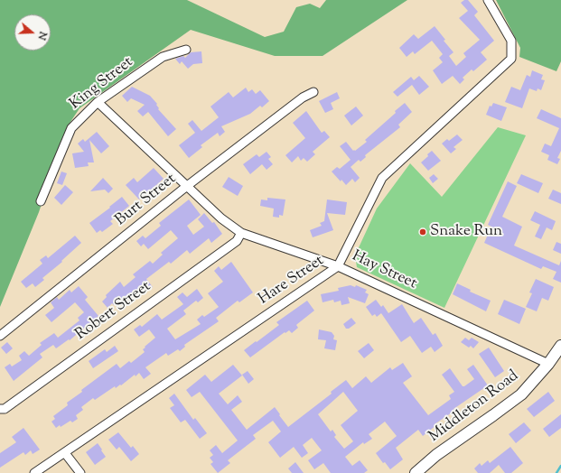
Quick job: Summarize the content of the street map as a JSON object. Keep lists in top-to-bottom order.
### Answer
{
  "streets": {
    "main road": ["Middleton Road"],
    "street": [
      "King Street",
      "Burt Street",
      "Hay Street",
      "Hare Street",
      "Robert Street"
    ]
  },
  "crossings": [
    ["King Street", "Hay Street"],
    ["Burt Street", "Hay Street"],
    ["Hay Street", "Hare Street"],
    ["Hay Street", "Robert Street"],
    ["Hay Street", "Middleton Road"]
  ],
  "places": ["Snake Run"],
  "north": "right"
}
